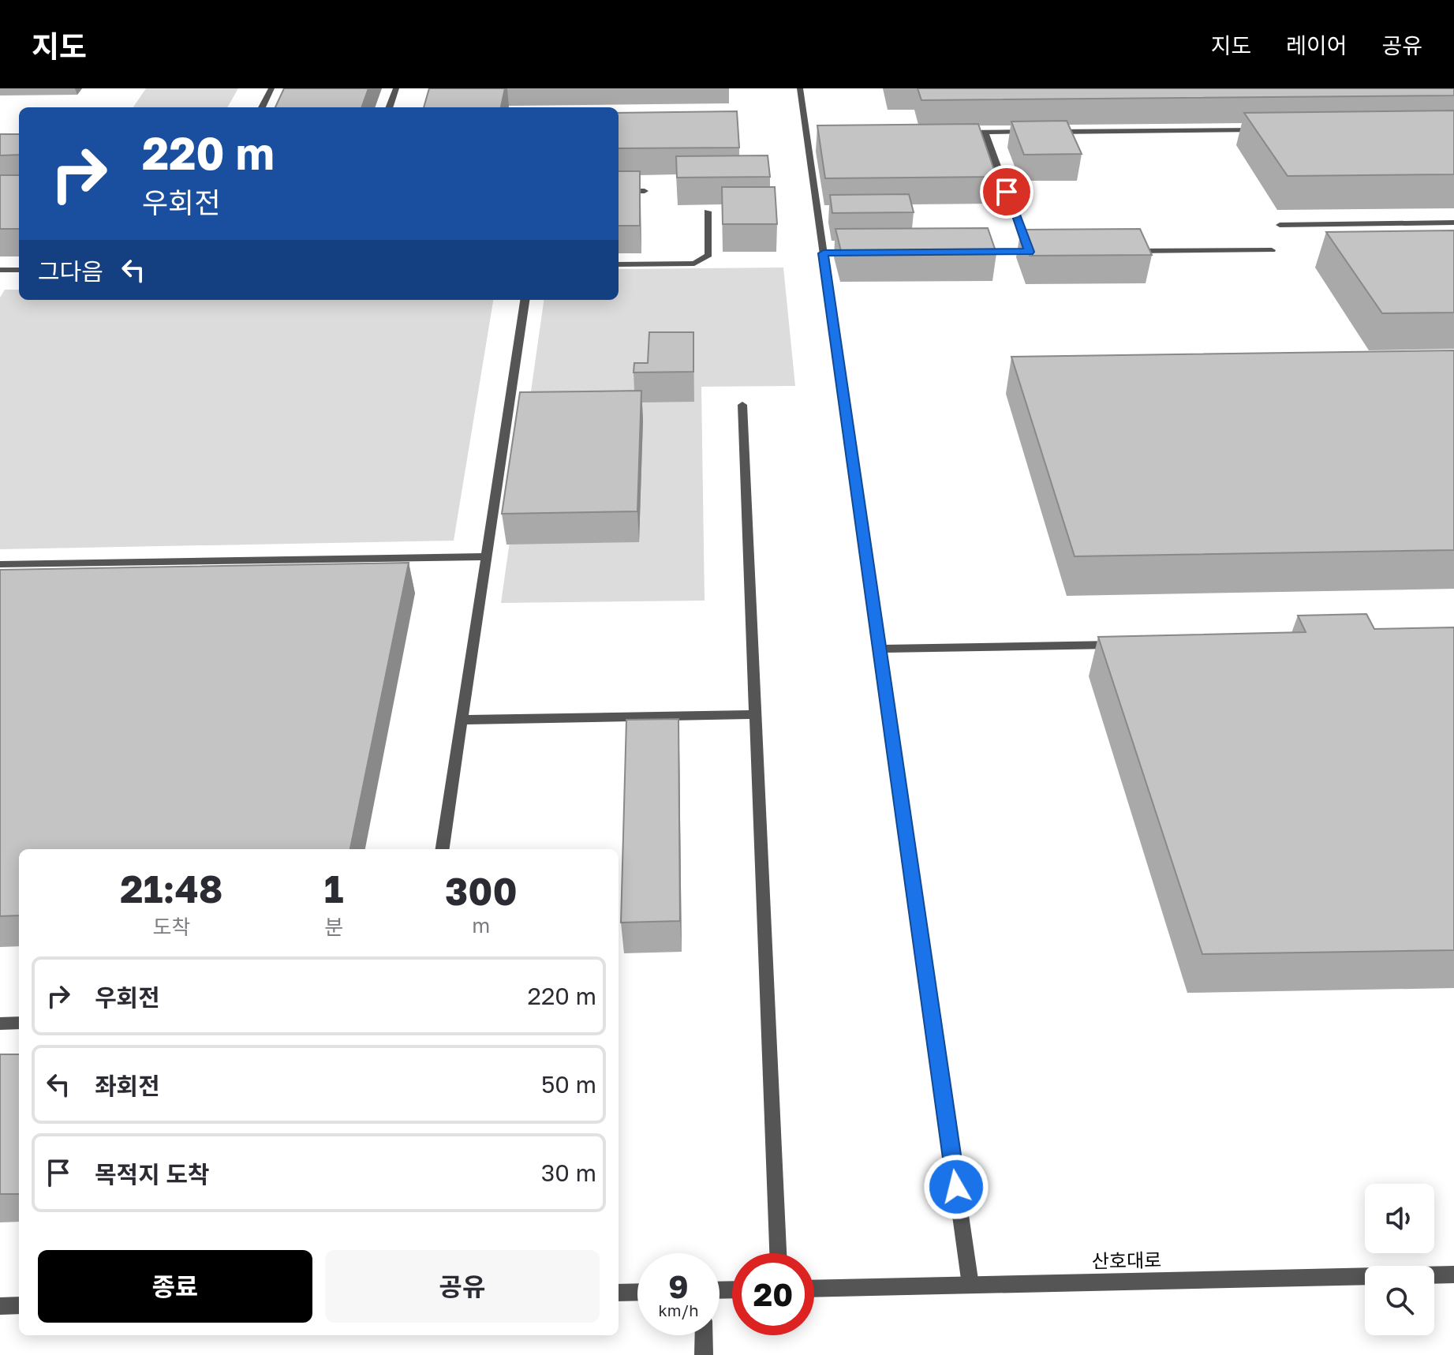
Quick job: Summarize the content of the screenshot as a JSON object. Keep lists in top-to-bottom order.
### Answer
{
  "streets": {
    "street": ["산호대로"]
  },
  "page": {
    "header": "지도",
    "nav": ["지도", "레이어", "공유"],
    "turn": ["220 m", "우회전"],
    "then": "그다음",
    "eta": [
      "21:48",
      "도착",
      "1",
      "분",
      "300",
      "m"
    ],
    "list": [
      {
        "name": "우회전",
        "value": "220 m"
      },
      {
        "name": "좌회전",
        "value": "50 m"
      },
      {
        "name": "목적지 도착",
        "value": "30 m"
      }
    ],
    "buttons": ["종료", "공유"],
    "speed": "9 km/h",
    "limit": "20"
  }
}
